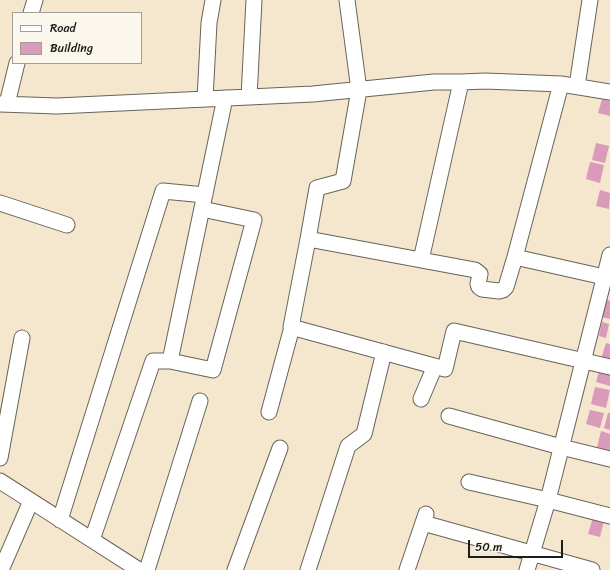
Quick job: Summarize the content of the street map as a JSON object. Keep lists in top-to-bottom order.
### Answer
{
  "legend": ["Road", "Building"],
  "scale_bar": "50 m"
}
